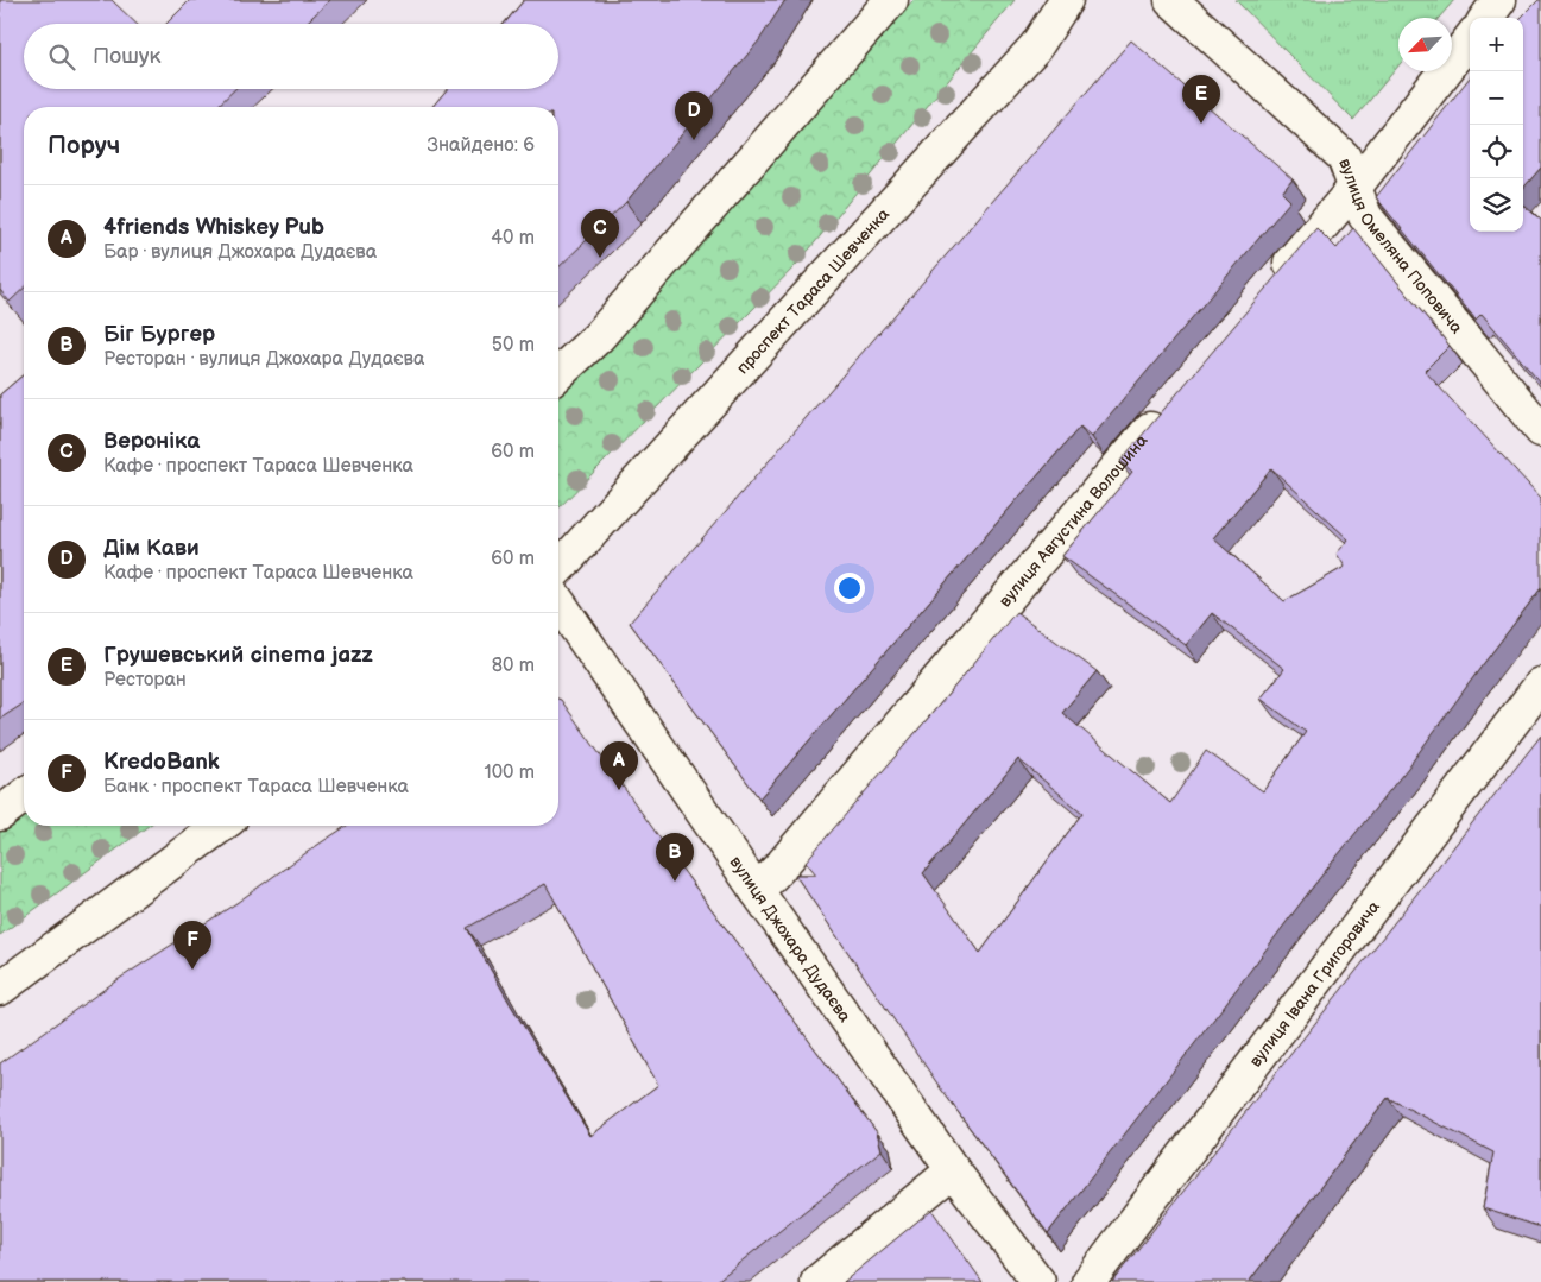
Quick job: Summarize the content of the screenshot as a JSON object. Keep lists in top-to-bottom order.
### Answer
{
  "streets": {
    "street": [
      "вулиця Омеляна Поповича",
      "проспект Тараса Шевченка",
      "вулиця Августина Волошина",
      "вулиця Джохара Дудаєва",
      "вулиця Івана Григоровича"
    ]
  },
  "crossings": [
    ["вулиця Августина Волошина", "вулиця Джохара Дудаєва"]
  ],
  "north": "bottom left",
  "page": {
    "map_buttons": ["+", "−"],
    "search": "Пошук",
    "pins": [
      "E",
      "D",
      "C",
      "A",
      "B",
      "F"
    ],
    "heading": ["Поруч", "Знайдено: 6"],
    "list": [
      {
        "mark": "A",
        "name": "4friends Whiskey Pub",
        "note": "Бар · вулиця Джохара Дудаєва",
        "value": "40 m"
      },
      {
        "mark": "B",
        "name": "Біг Бургер",
        "note": "Ресторан · вулиця Джохара Дудаєва",
        "value": "50 m"
      },
      {
        "mark": "C",
        "name": "Вероніка",
        "note": "Кафе · проспект Тараса Шевченка",
        "value": "60 m"
      },
      {
        "mark": "D",
        "name": "Дім Кави",
        "note": "Кафе · проспект Тараса Шевченка",
        "value": "60 m"
      },
      {
        "mark": "E",
        "name": "Грушевський cinema jazz",
        "note": "Ресторан",
        "value": "80 m"
      },
      {
        "mark": "F",
        "name": "KredoBank",
        "note": "Банк · проспект Тараса Шевченка",
        "value": "100 m"
      }
    ]
  }
}
